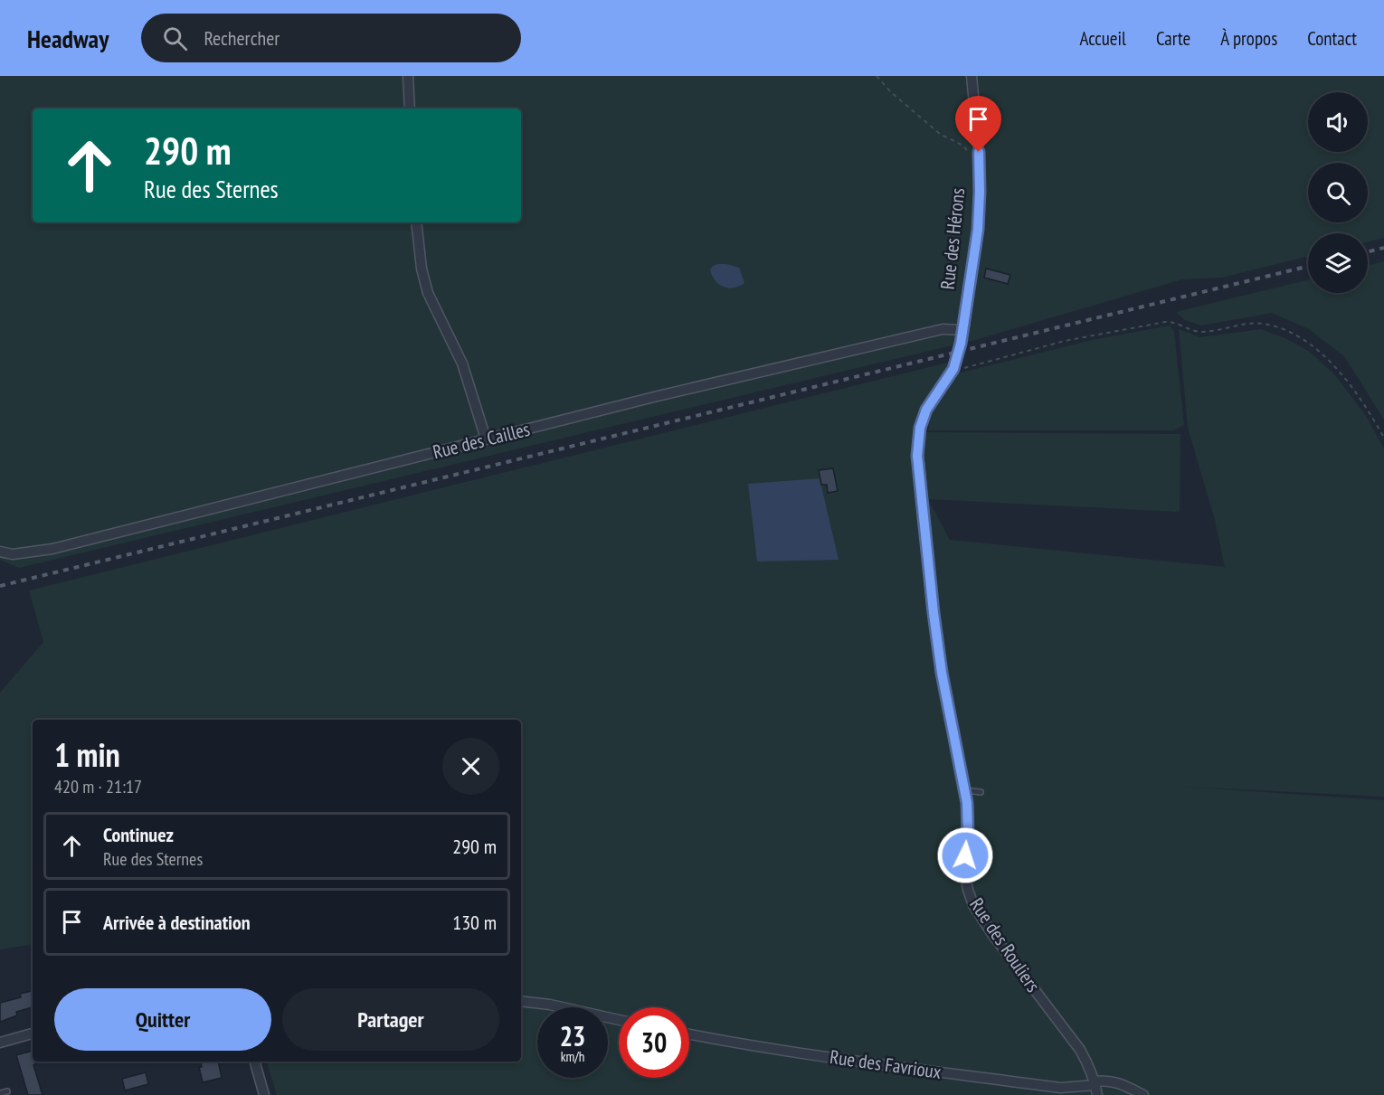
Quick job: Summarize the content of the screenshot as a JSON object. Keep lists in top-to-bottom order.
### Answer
{
  "streets": {
    "street": ["Rue des Cailles", "Rue des Rouliers", "Rue des Favrioux"],
    "path": ["Rue des Hérons"]
  },
  "crossings": [
    ["Rue des Cailles", "Rue des Rouliers"],
    ["Rue des Rouliers", "Rue des Favrioux"]
  ],
  "page": {
    "header": "Headway",
    "search": "Rechercher",
    "nav": [
      "Accueil",
      "Carte",
      "À propos",
      "Contact"
    ],
    "turn": ["290 m", "Rue des Sternes"],
    "heading": ["1 min", "420 m · 21:17"],
    "list": [
      {
        "name": "Continuez",
        "note": "Rue des Sternes",
        "value": "290 m"
      },
      {
        "name": "Arrivée à destination",
        "value": "130 m"
      }
    ],
    "buttons": ["Quitter", "Partager"],
    "speed": "23 km/h",
    "limit": "30"
  }
}
